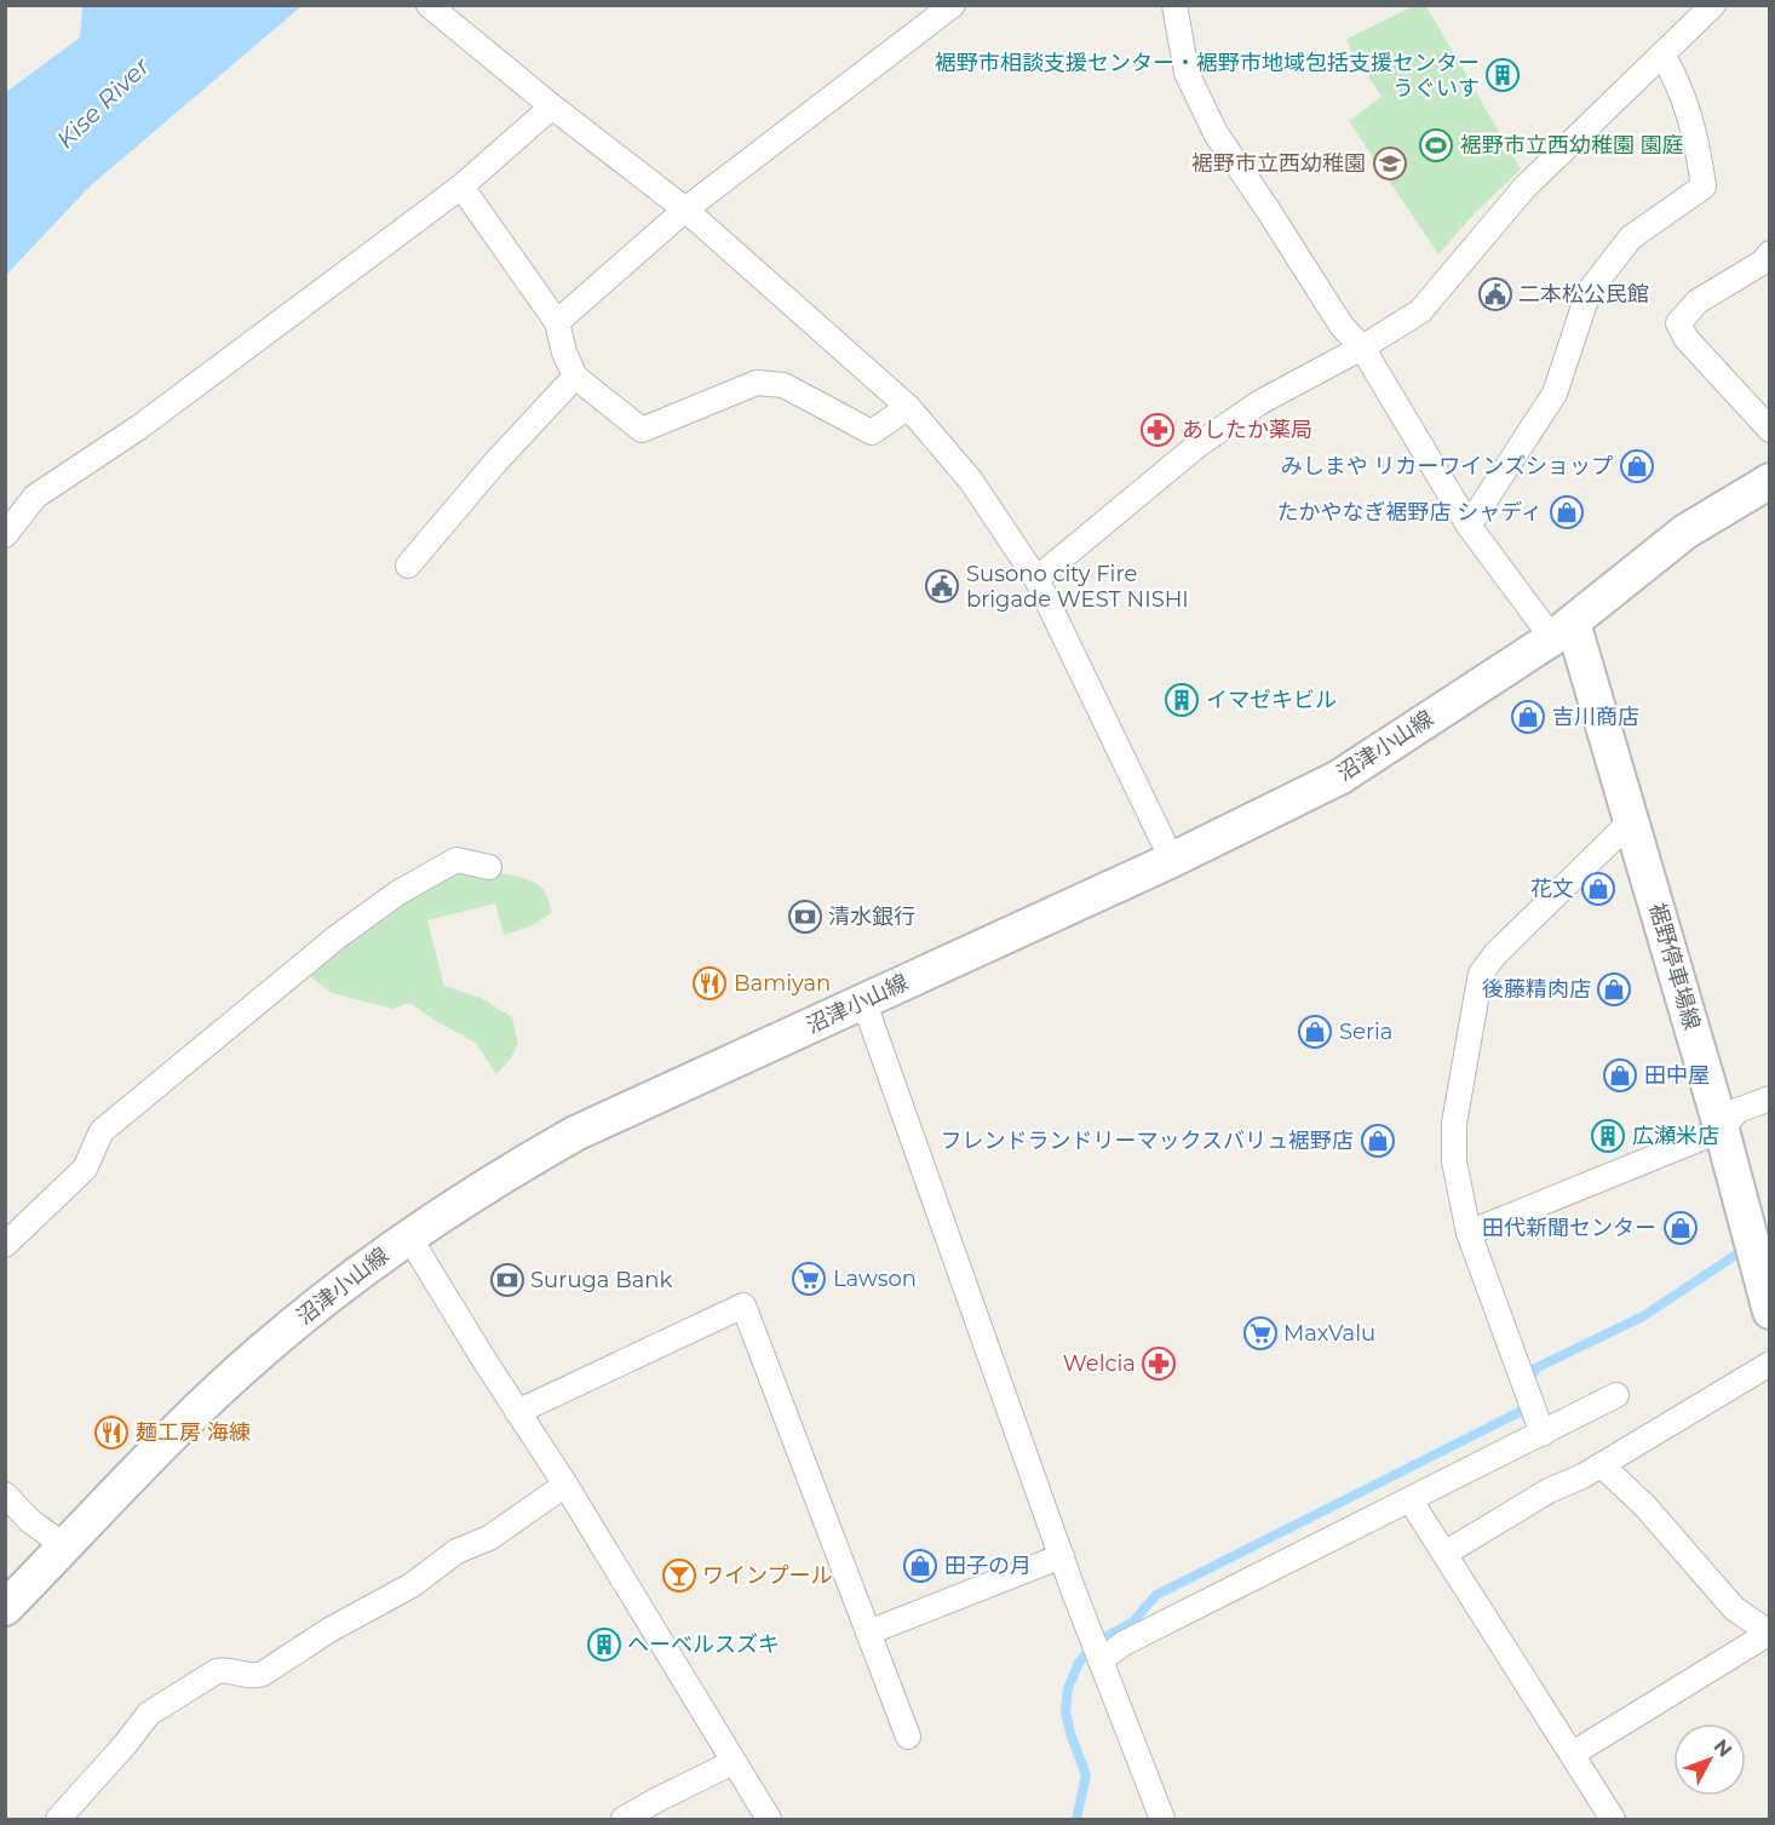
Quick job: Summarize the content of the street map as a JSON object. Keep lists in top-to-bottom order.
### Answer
{
  "streets": {
    "main road": ["沼津小山線", "裾野停車場線"]
  },
  "crossings": [
    ["沼津小山線", "裾野停車場線"]
  ],
  "water": ["Kise River"],
  "places": {
    "building": [
      "裾野市相談支援センター・裾野市地域包括支援センター うぐいす",
      "イマゼキビル",
      "広瀬米店",
      "ヘーベルスズキ"
    ],
    "sports": ["裾野市立西幼稚園 園庭"],
    "school or university": ["裾野市立西幼稚園"],
    "public building": ["二本松公民館", "Susono city Fire brigade WEST NISHI"],
    "pharmacy": ["あしたか薬局", "Welcia"],
    "shop": [
      "みしまや リカーワインズショップ",
      "たかやなぎ裾野店 シャディ",
      "吉川商店",
      "花文",
      "後藤精肉店",
      "Seria",
      "田中屋",
      "フレンドランドリーマックスバリュ裾野店",
      "田代新聞センター",
      "田子の月"
    ],
    "bank": ["清水銀行", "Suruga Bank"],
    "restaurant": ["Bamiyan", "麺工房 海練"],
    "supermarket": ["Lawson", "MaxValu"],
    "bar": ["ワインプール"]
  },
  "north": "top right"
}
